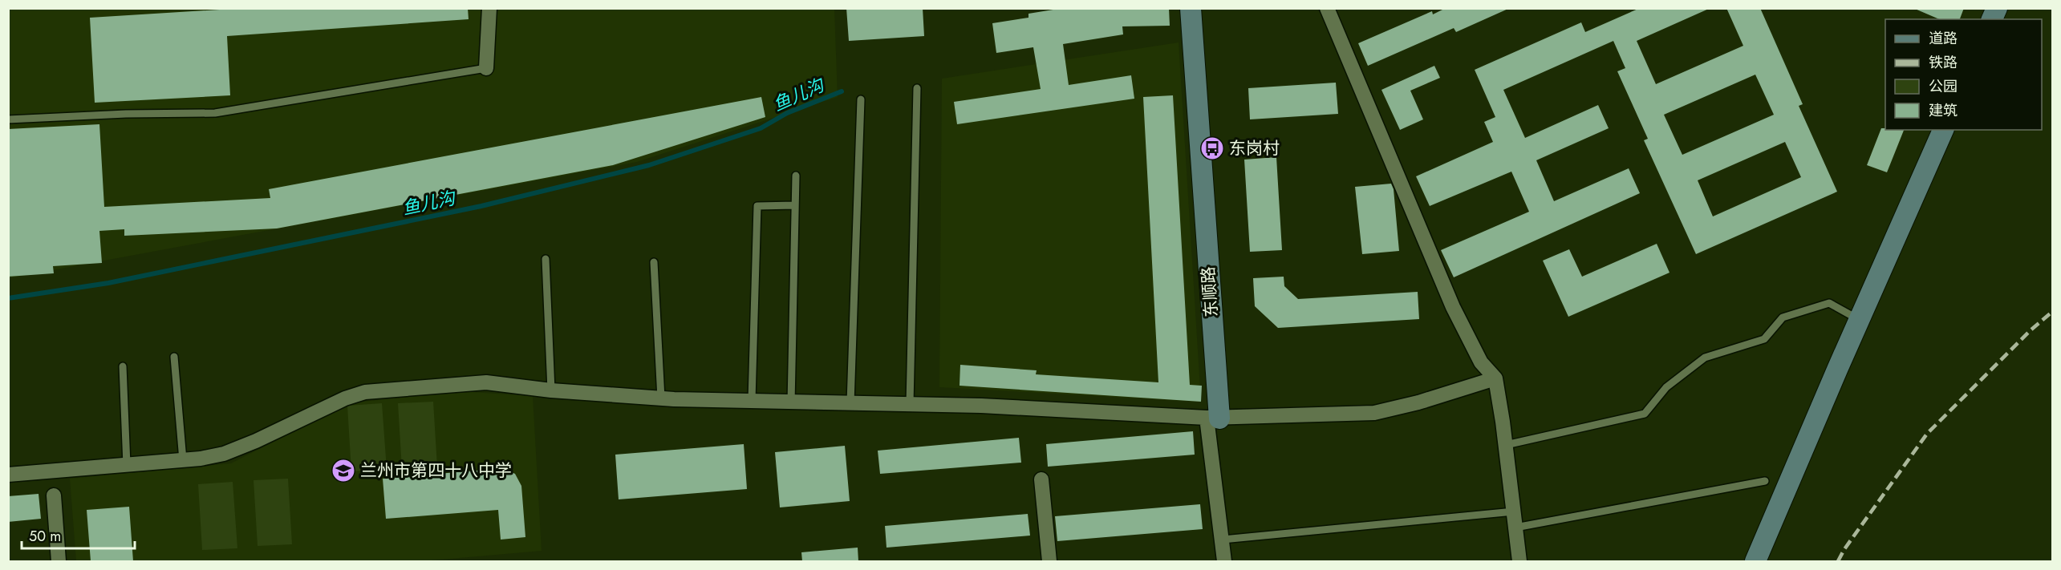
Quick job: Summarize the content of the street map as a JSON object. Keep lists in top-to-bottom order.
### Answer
{
  "streets": {
    "street": ["东顺路"]
  },
  "water": ["鱼儿沟"],
  "places": {
    "bus stop": ["东岗村"],
    "school or university": ["兰州市第四十八中学"]
  },
  "legend": [
    "道路",
    "铁路",
    "公园",
    "建筑"
  ],
  "scale_bar": "50 m"
}
